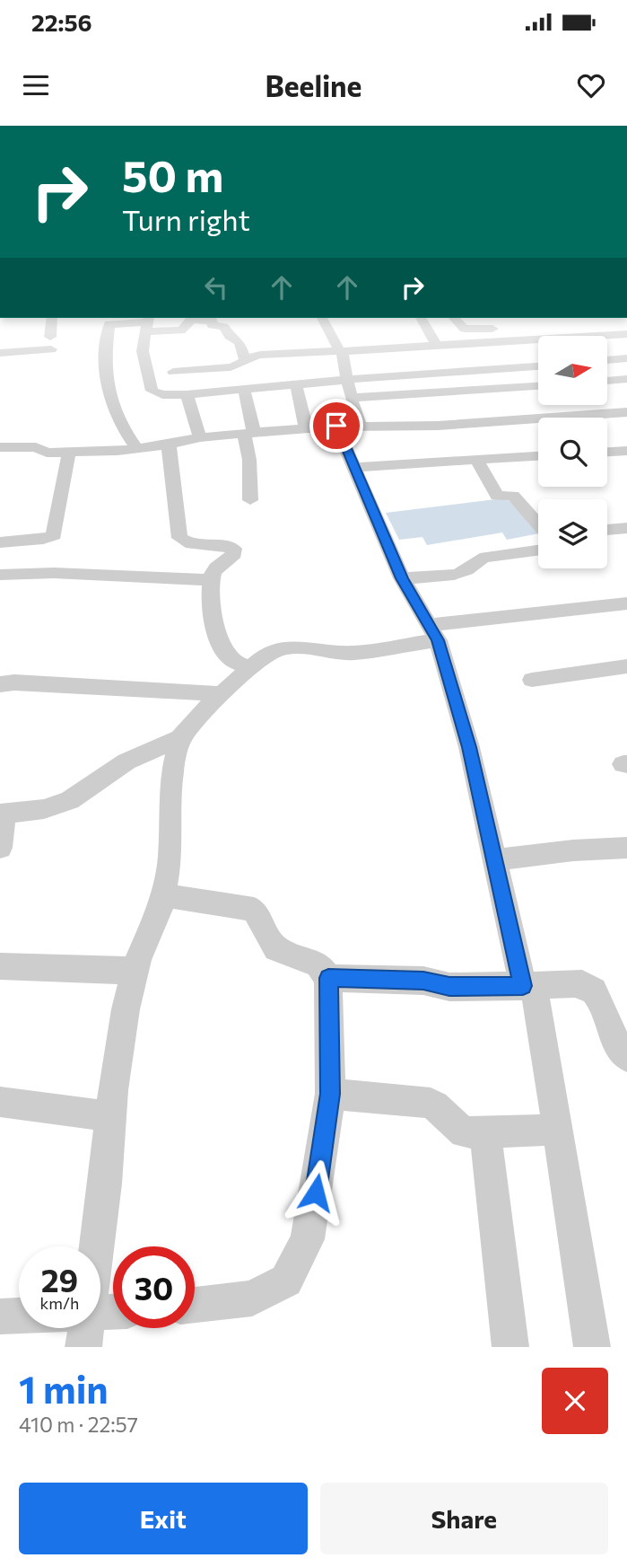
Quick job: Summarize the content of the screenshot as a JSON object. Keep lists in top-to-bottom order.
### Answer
{
  "north": "right",
  "page": {
    "status": "22:56",
    "header": "Beeline",
    "turn": ["50 m", "Turn right"],
    "speed": "29 km/h",
    "limit": "30",
    "heading": ["1 min", "410 m · 22:57"],
    "buttons": ["Exit", "Share"]
  }
}
